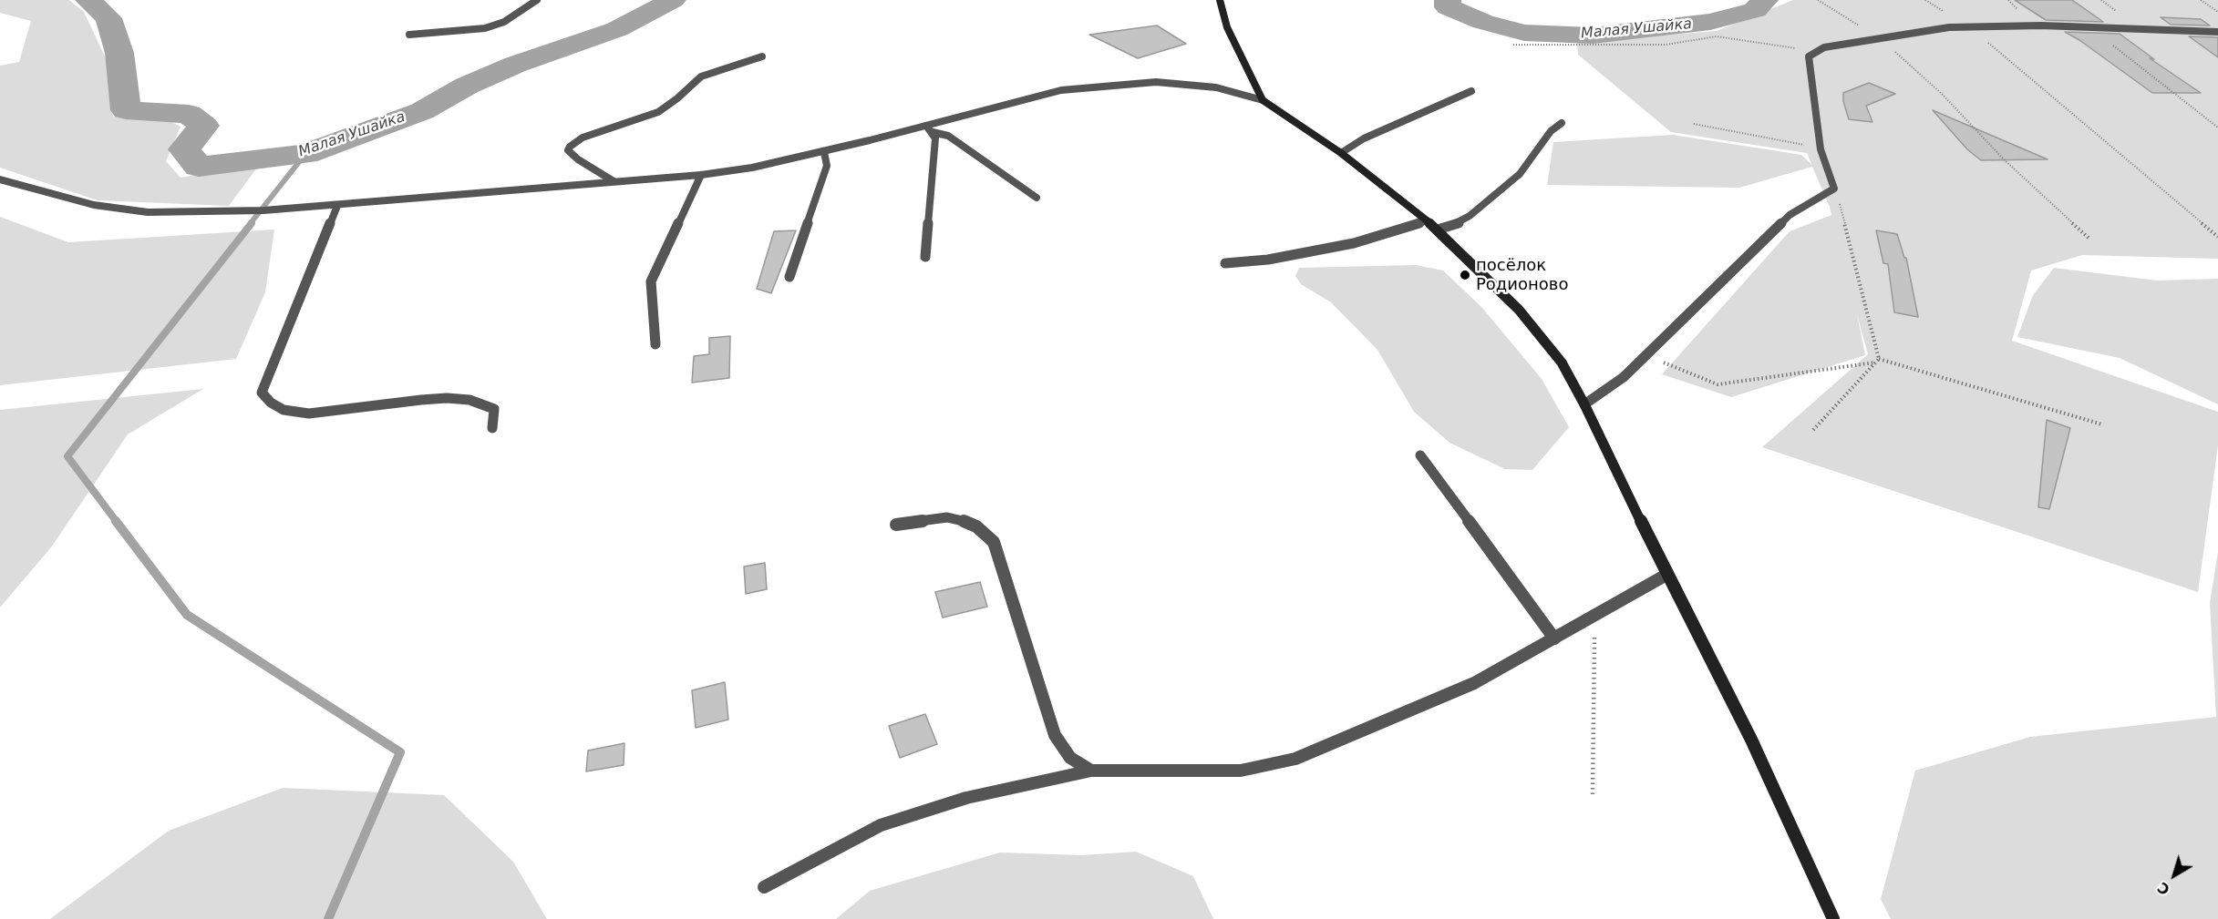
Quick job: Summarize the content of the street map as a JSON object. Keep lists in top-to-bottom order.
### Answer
{
  "water": ["Малая Ушайка"],
  "places": ["посёлок Родионово"],
  "north": "bottom left"
}
